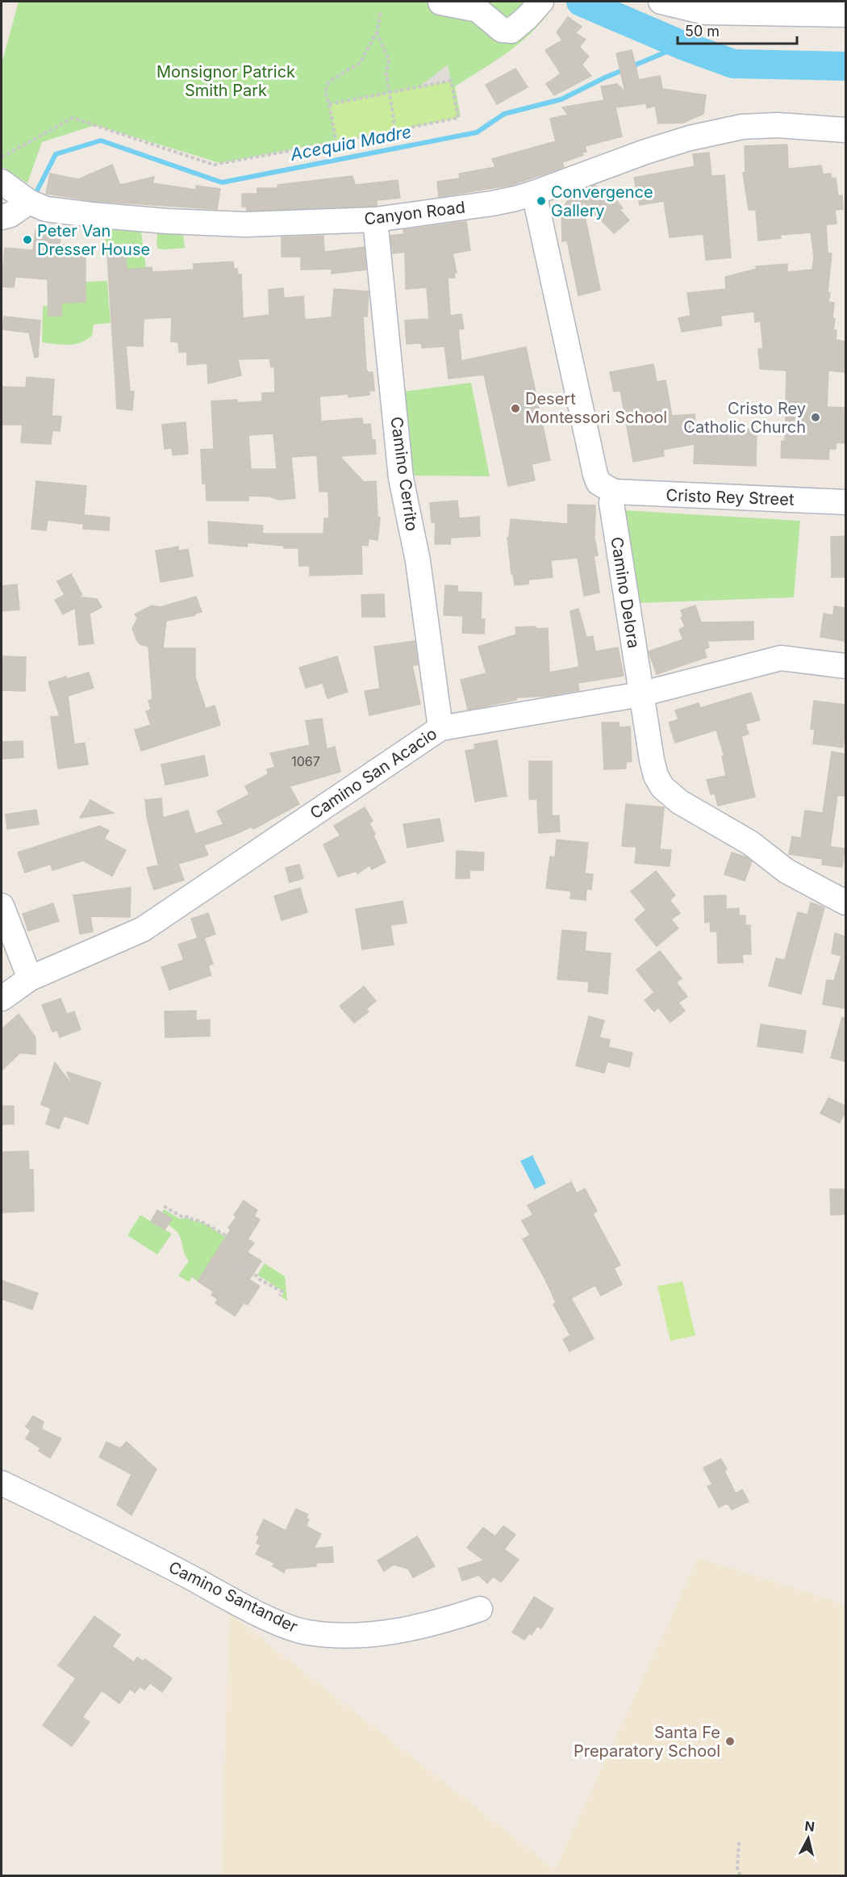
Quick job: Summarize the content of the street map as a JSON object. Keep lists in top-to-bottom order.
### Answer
{
  "streets": {
    "street": [
      "Canyon Road",
      "Camino Cerrito",
      "Cristo Rey Street",
      "Camino Delora",
      "Camino San Acacio",
      "Camino Santander"
    ]
  },
  "crossings": [
    ["Canyon Road", "Camino Cerrito"],
    ["Camino Cerrito", "Camino San Acacio"],
    ["Cristo Rey Street", "Camino Delora"],
    ["Camino Delora", "Camino San Acacio"]
  ],
  "water": ["Acequia Madre"],
  "parks": ["Monsignor Patrick Smith Park"],
  "places": [
    "Convergence Gallery",
    "Peter Van Dresser House",
    "Desert Montessori School",
    "Cristo Rey Catholic Church",
    "Santa Fe Preparatory School"
  ],
  "house_numbers": ["1067"],
  "scale_bar": "50 m",
  "north": "top"
}
